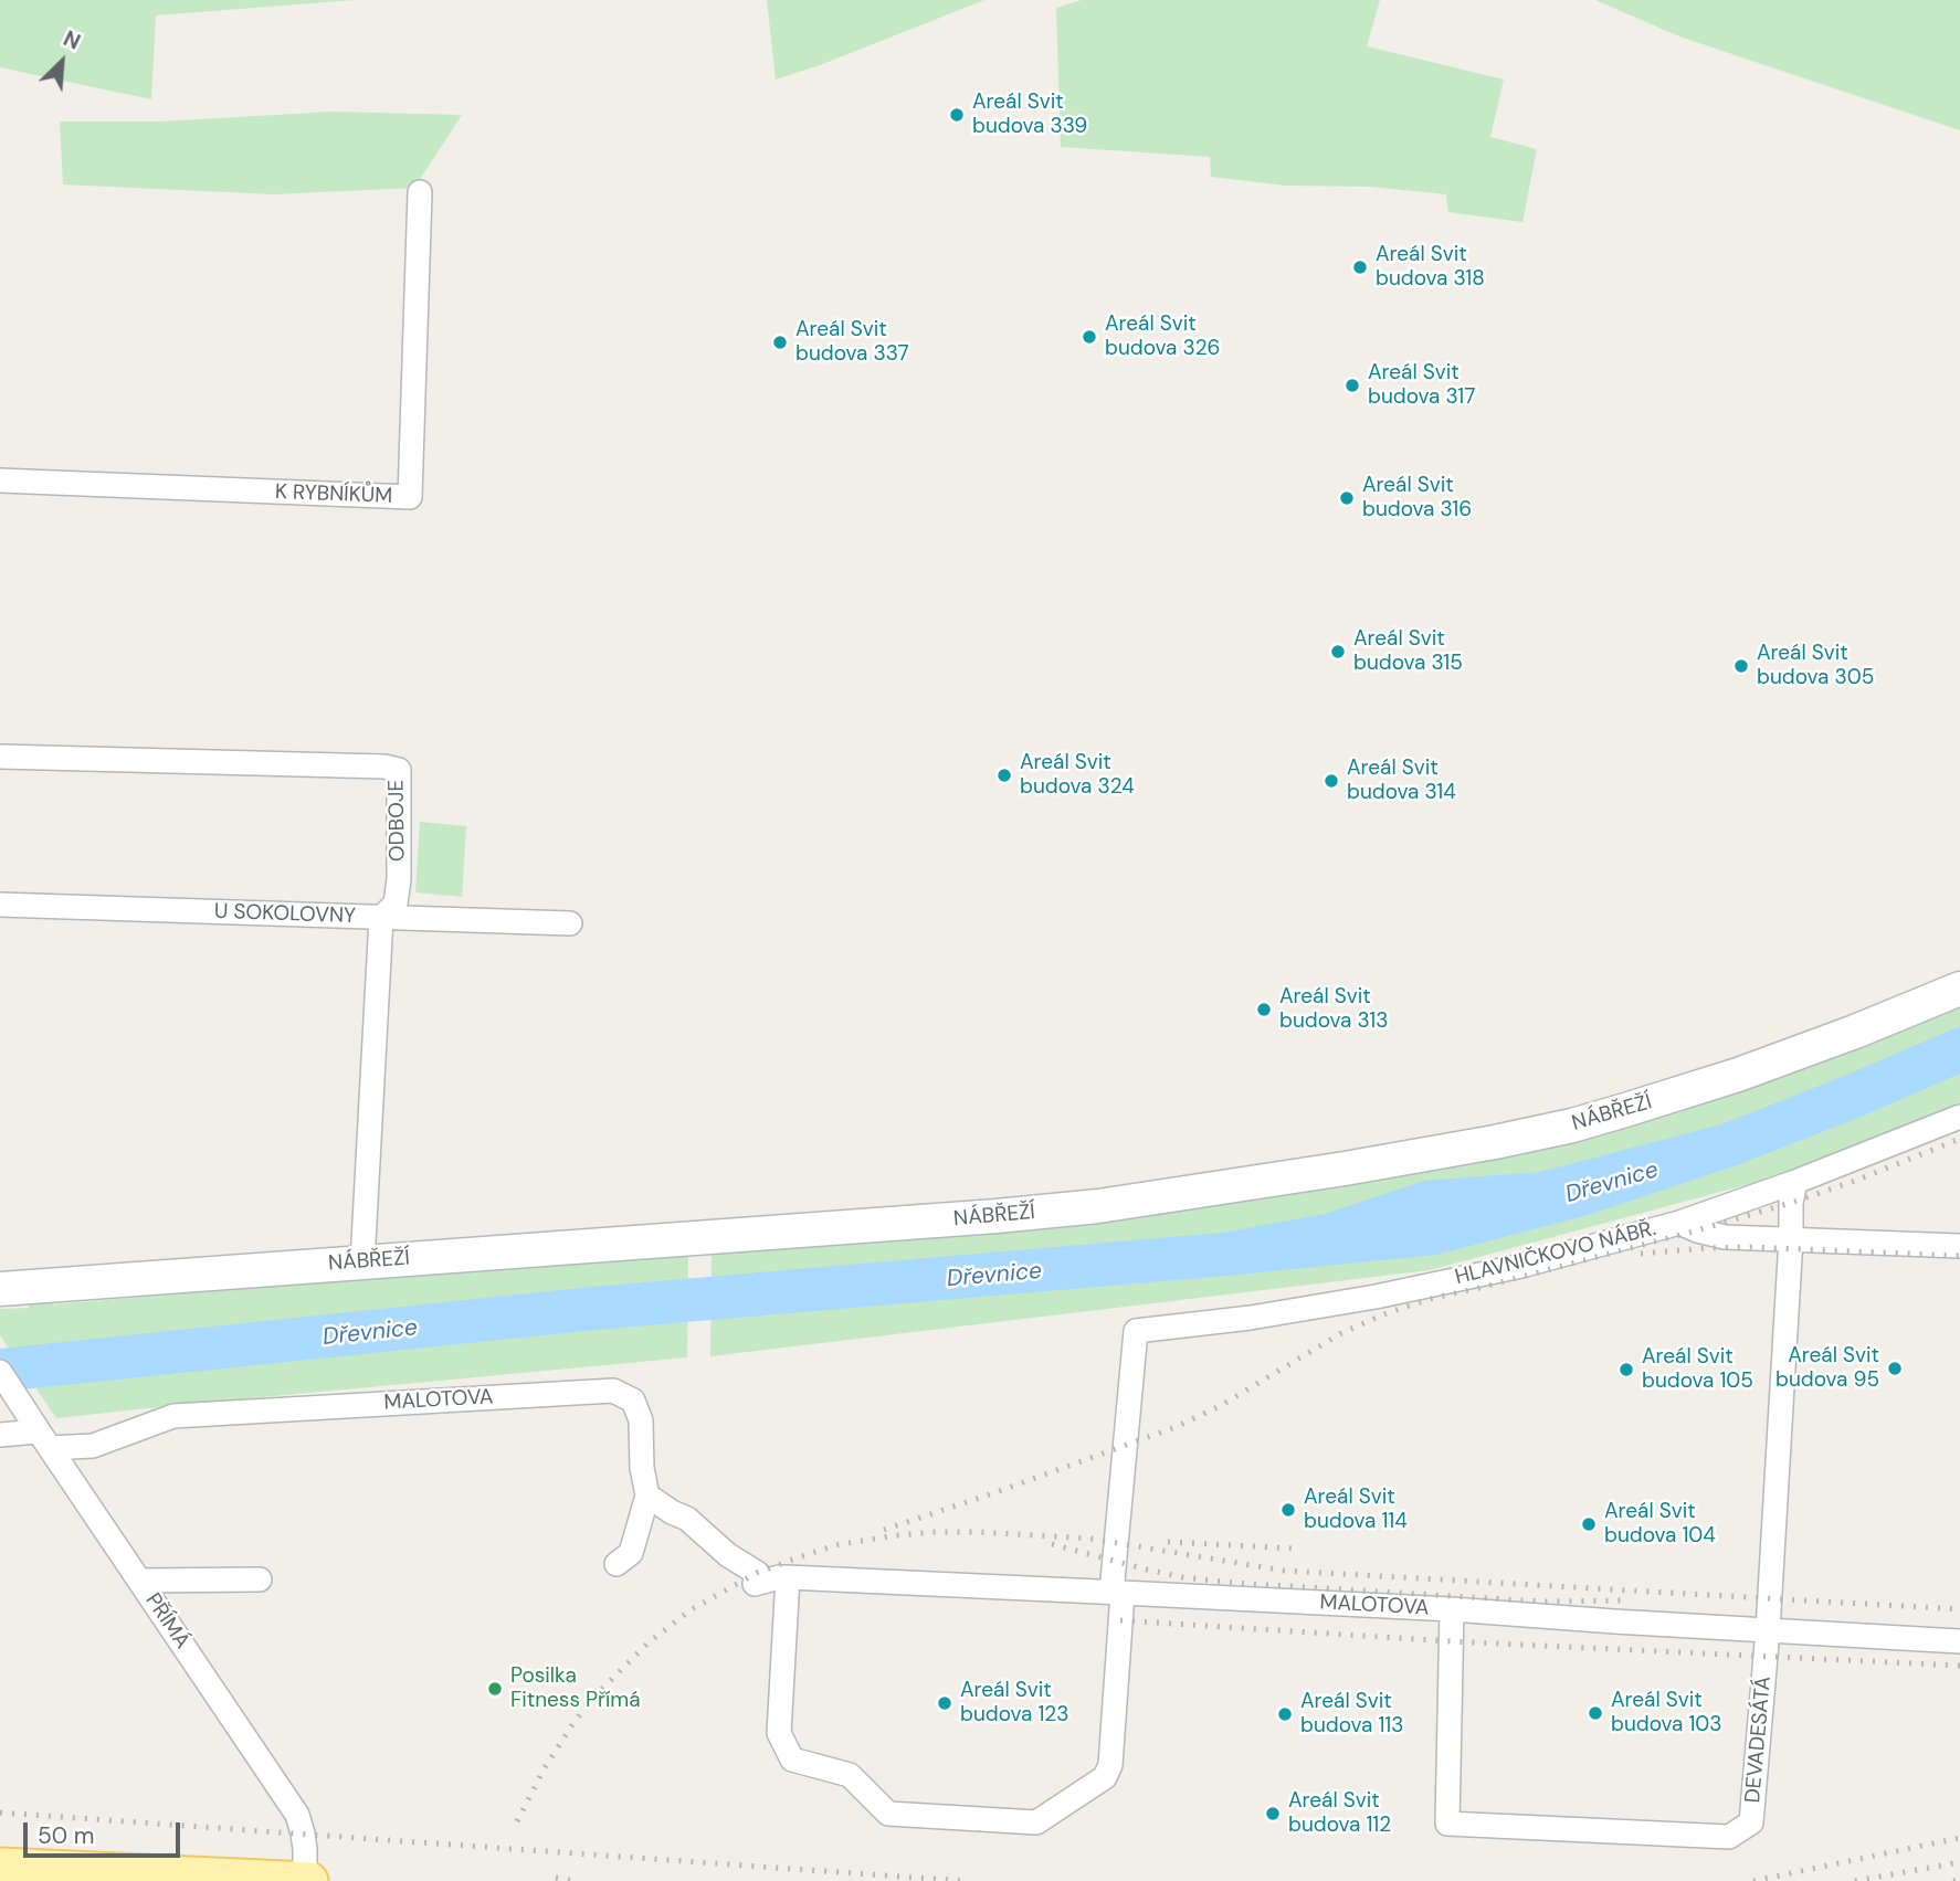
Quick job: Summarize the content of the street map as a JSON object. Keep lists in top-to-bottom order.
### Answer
{
  "streets": {
    "street": [
      "K RYBNÍKŮM",
      "ODBOJE",
      "U SOKOLOVNY",
      "NÁBŘEŽÍ",
      "HLAVNIČKOVO NÁBŘ.",
      "MALOTOVA",
      "PŘÍMÁ",
      "DEVADESÁTÁ"
    ]
  },
  "crossings": [
    ["ODBOJE", "U SOKOLOVNY"],
    ["ODBOJE", "NÁBŘEŽÍ"],
    ["HLAVNIČKOVO NÁBŘ.", "MALOTOVA"],
    ["HLAVNIČKOVO NÁBŘ.", "DEVADESÁTÁ"],
    ["MALOTOVA", "PŘÍMÁ"],
    ["MALOTOVA", "DEVADESÁTÁ"]
  ],
  "water": ["Dřevnice"],
  "places": [
    "Areál Svit budova 339",
    "Areál Svit budova 318",
    "Areál Svit budova 326",
    "Areál Svit budova 337",
    "Areál Svit budova 317",
    "Areál Svit budova 316",
    "Areál Svit budova 315",
    "Areál Svit budova 305",
    "Areál Svit budova 324",
    "Areál Svit budova 314",
    "Areál Svit budova 313",
    "Areál Svit budova 95",
    "Areál Svit budova 105",
    "Areál Svit budova 114",
    "Areál Svit budova 104",
    "Posilka Fitness Přímá",
    "Areál Svit budova 123",
    "Areál Svit budova 103",
    "Areál Svit budova 113",
    "Areál Svit budova 112"
  ],
  "scale_bar": "50 m",
  "north": "top right"
}
